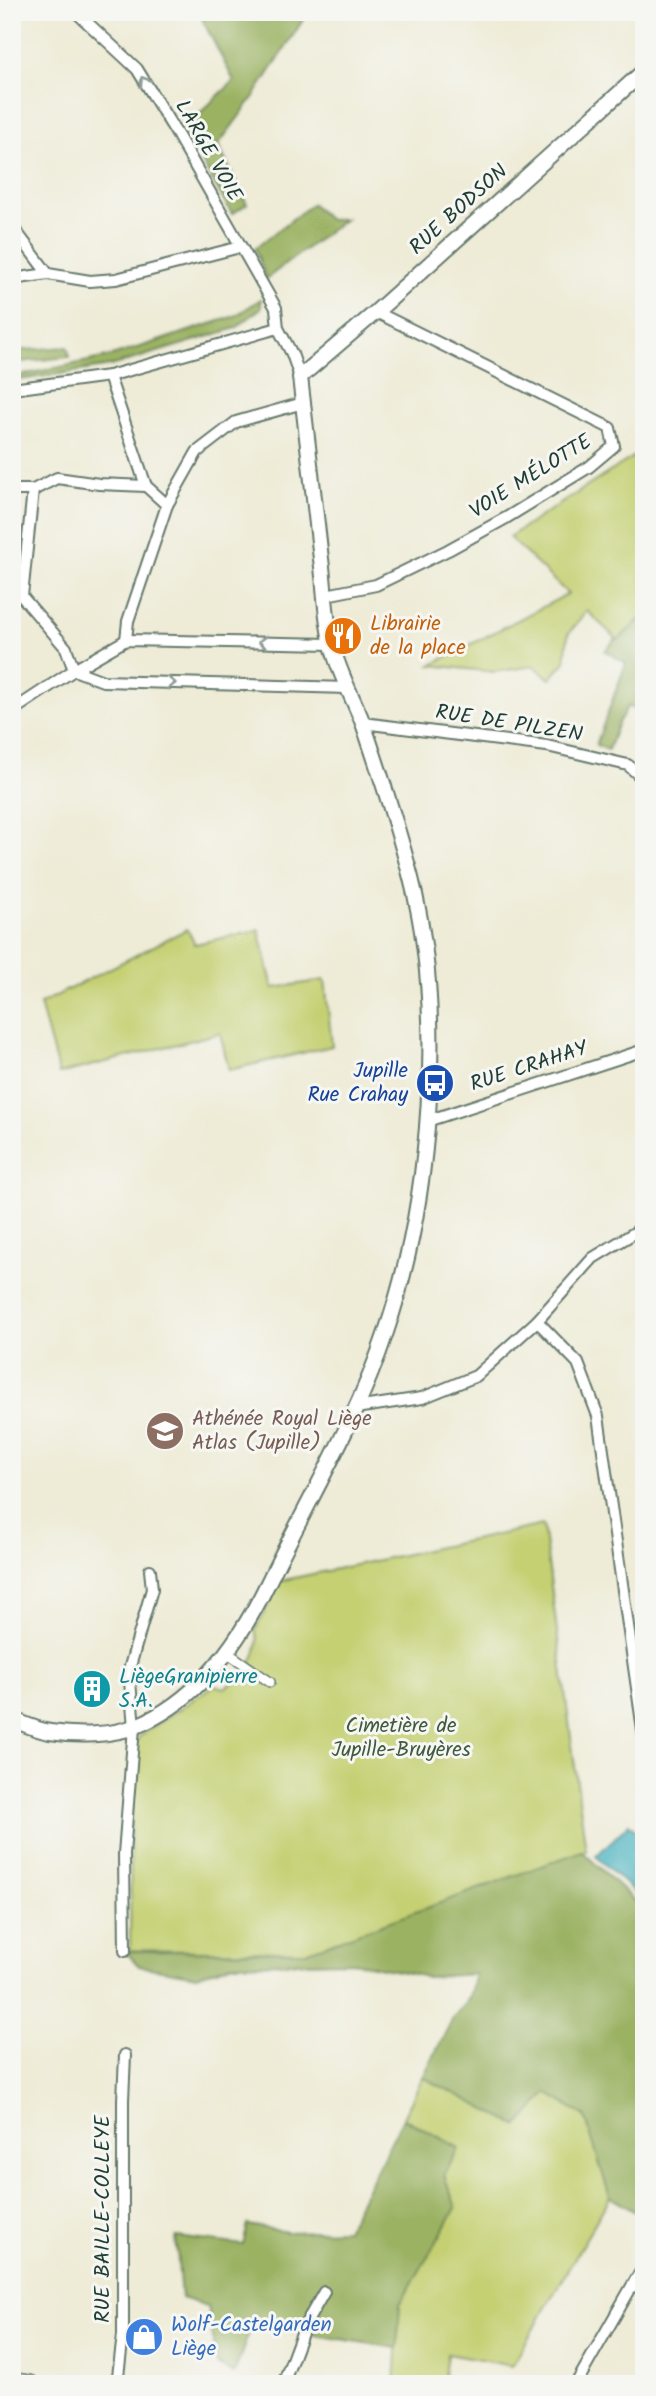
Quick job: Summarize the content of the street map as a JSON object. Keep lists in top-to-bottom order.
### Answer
{
  "streets": {
    "street": [
      "LARGE VOIE",
      "RUE BODSON",
      "VOIE MÉLOTTE",
      "RUE DE PILZEN",
      "RUE CRAHAY",
      "RUE BAILLE-COLLEYE"
    ]
  },
  "crossings": [
    ["LARGE VOIE", "RUE BODSON"],
    ["RUE BODSON", "VOIE MÉLOTTE"]
  ],
  "one_way": ["LARGE VOIE"],
  "parks": ["Cimetière de Jupille-Bruyères"],
  "places": {
    "restaurant": ["Librairie de la place"],
    "bus stop": ["Jupille Rue Crahay"],
    "school or university": ["Athénée Royal Liège Atlas (Jupille)"],
    "building": ["LiègeGranipierre S.A."],
    "shop": ["Wolf-Castelgarden Liège"]
  }
}
